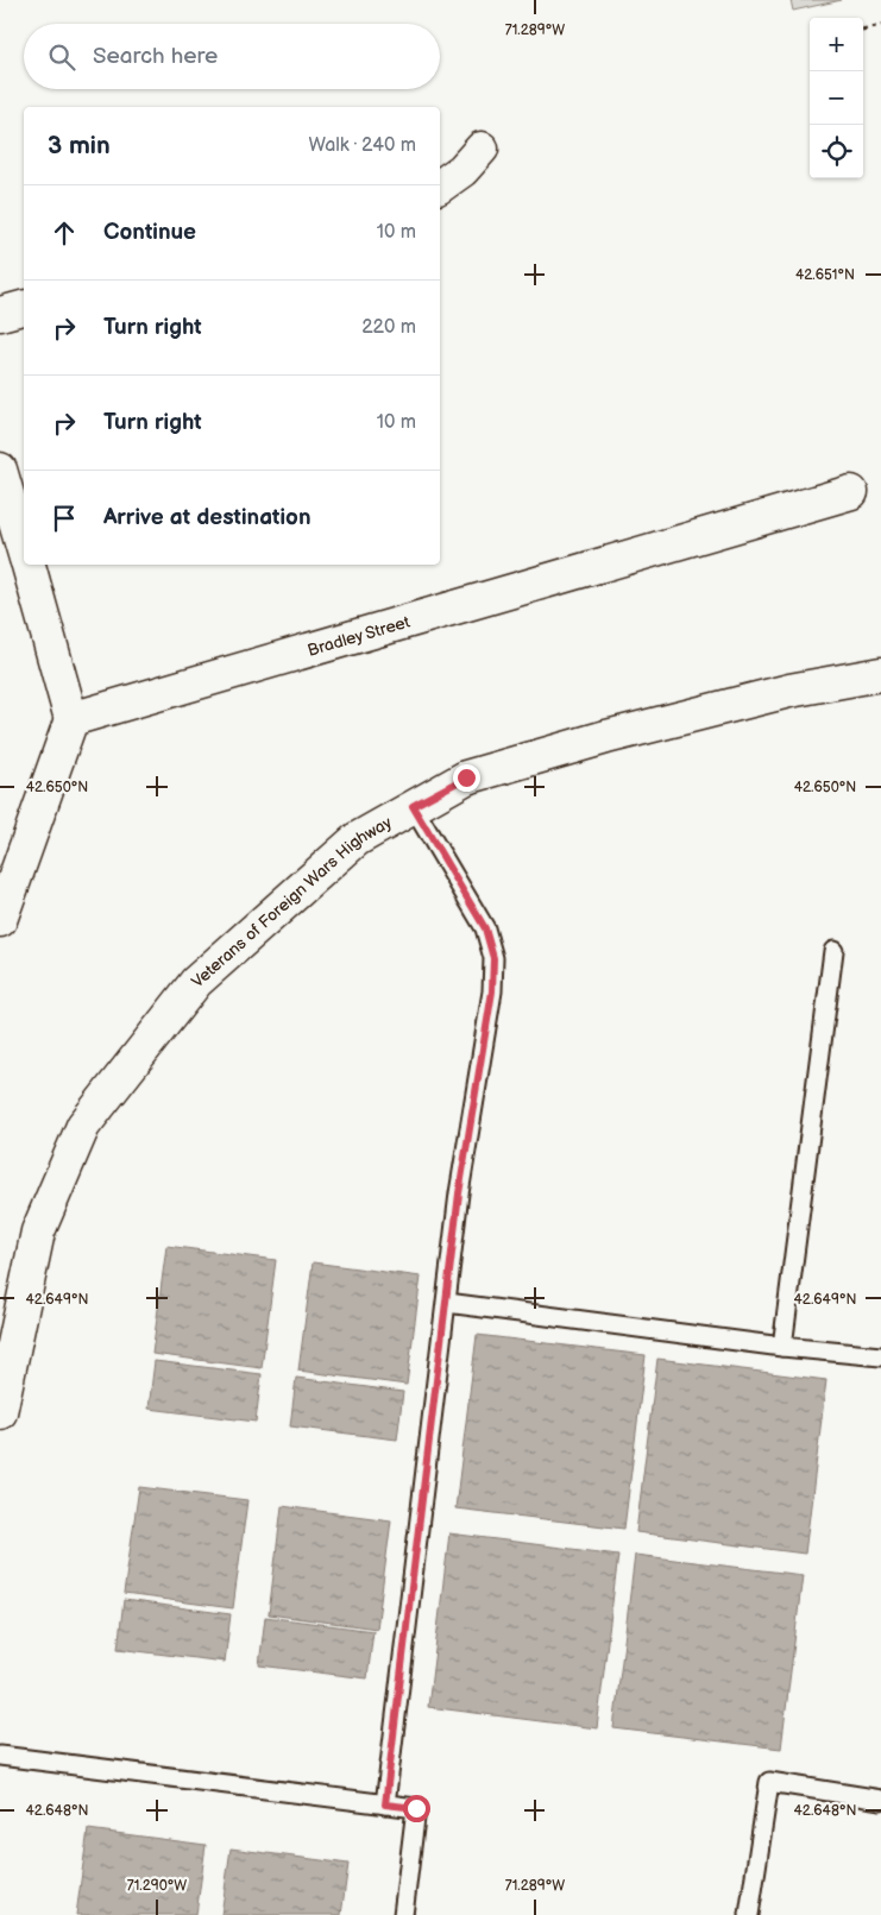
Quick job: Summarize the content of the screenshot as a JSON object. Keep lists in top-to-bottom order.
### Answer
{
  "streets": {
    "street": ["Bradley Street", "Veterans of Foreign Wars Highway"]
  },
  "page": {
    "map_buttons": ["+", "−"],
    "search": "Search here",
    "heading": ["3 min", "Walk · 240 m"],
    "list": [
      ["Continue", "10 m"],
      ["Turn right", "220 m"],
      ["Turn right", "10 m"],
      "Arrive at destination"
    ]
  },
  "coordinates": [
    "71.289°W",
    "42.651°N",
    "42.650°N",
    "42.649°N",
    "42.648°N",
    "71.290°W"
  ]
}
